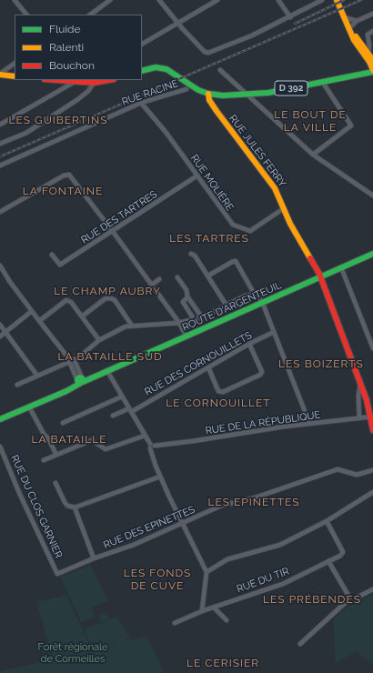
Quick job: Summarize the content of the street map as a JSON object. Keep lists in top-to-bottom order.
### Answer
{
  "streets": {
    "main road": ["D 392", "RUE JULES FERRY", "ROUTE D'ARGENTEUIL"],
    "street": [
      "RUE RACINE",
      "RUE MOLIÈRE",
      "RUE DES TARTRES",
      "RUE DES CORNOUILLETS",
      "RUE DE LA RÉPUBLIQUE",
      "RUE DU CLOS GARNIER",
      "RUE DES EPINETTES",
      "RUE DU TIR"
    ]
  },
  "crossings": [
    ["D 392", "RUE JULES FERRY"],
    ["RUE RACINE", "RUE MOLIÈRE"],
    ["RUE JULES FERRY", "RUE MOLIÈRE"],
    ["RUE JULES FERRY", "ROUTE D'ARGENTEUIL"],
    ["RUE JULES FERRY", "RUE DE LA RÉPUBLIQUE"],
    ["RUE MOLIÈRE", "RUE DES TARTRES"],
    ["RUE DU CLOS GARNIER", "RUE DES EPINETTES"]
  ],
  "districts": [
    "LE BOUT DE LA VILLE",
    "LES GUIBERTINS",
    "LA FONTAINE",
    "LES TARTRES",
    "LE CHAMP AUBRY",
    "LA BATAILLE SUD",
    "LES BOIZERTS",
    "LE CORNOUILLET",
    "LA BATAILLE",
    "LES EPINETTES",
    "LES FONDS DE CUVE",
    "LES PRÉBENDES",
    "LE CERISIER"
  ],
  "parks": ["Forêt régionale de Cormeilles"],
  "legend": ["Fluide", "Ralenti", "Bouchon"]
}
